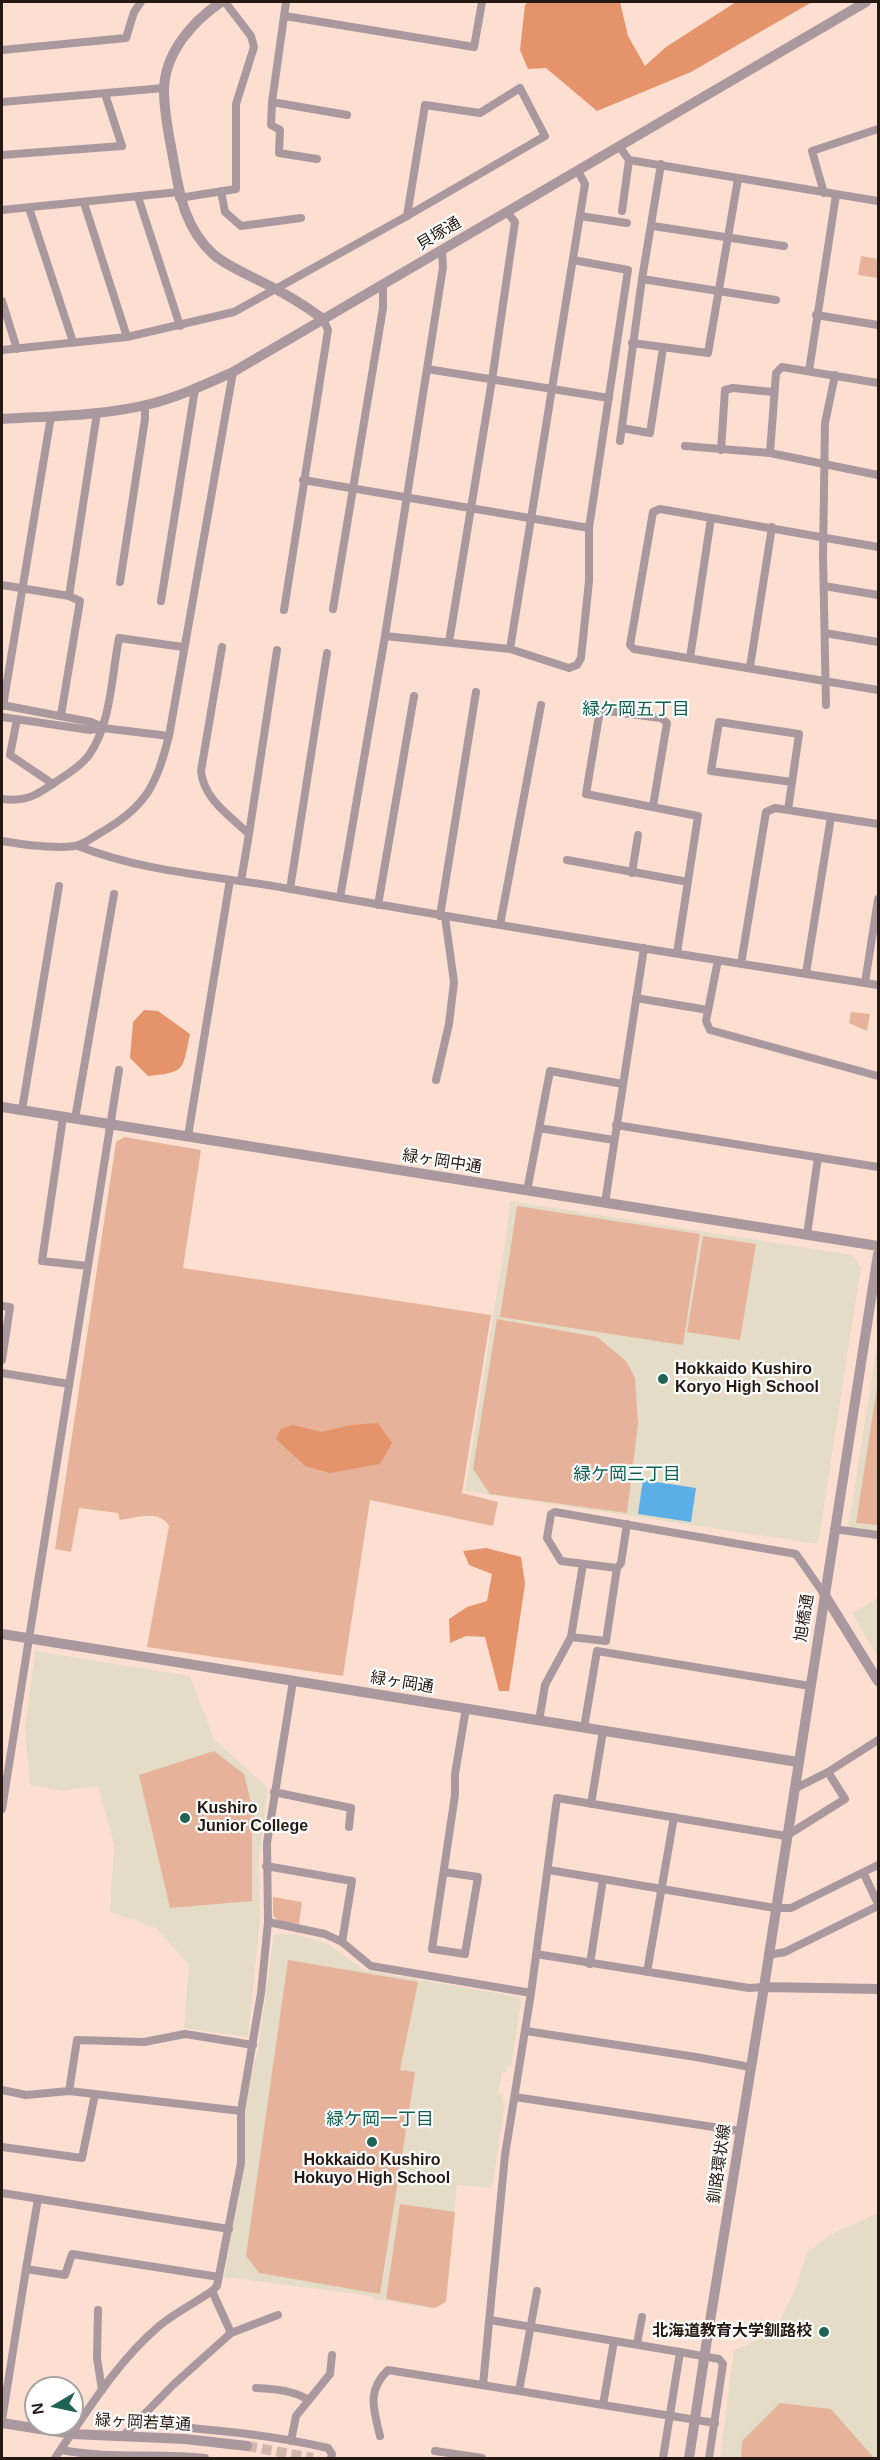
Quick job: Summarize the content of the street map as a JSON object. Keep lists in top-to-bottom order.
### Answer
{
  "streets": {
    "street": [
      "貝塚通",
      "緑ヶ岡中通",
      "旭橋通",
      "緑ヶ岡通",
      "釧路環状線",
      "緑ヶ岡若草通"
    ]
  },
  "crossings": [
    ["旭橋通", "緑ヶ岡通"],
    ["旭橋通", "釧路環状線"]
  ],
  "districts": ["緑ケ岡五丁目", "緑ケ岡三丁目", "緑ケ岡一丁目"],
  "places": [
    "Hokkaido Kushiro Koryo High School",
    "Kushiro Junior College",
    "Hokkaido Kushiro Hokuyo High School",
    "北海道教育大学釧路校"
  ],
  "north": "left"
}
